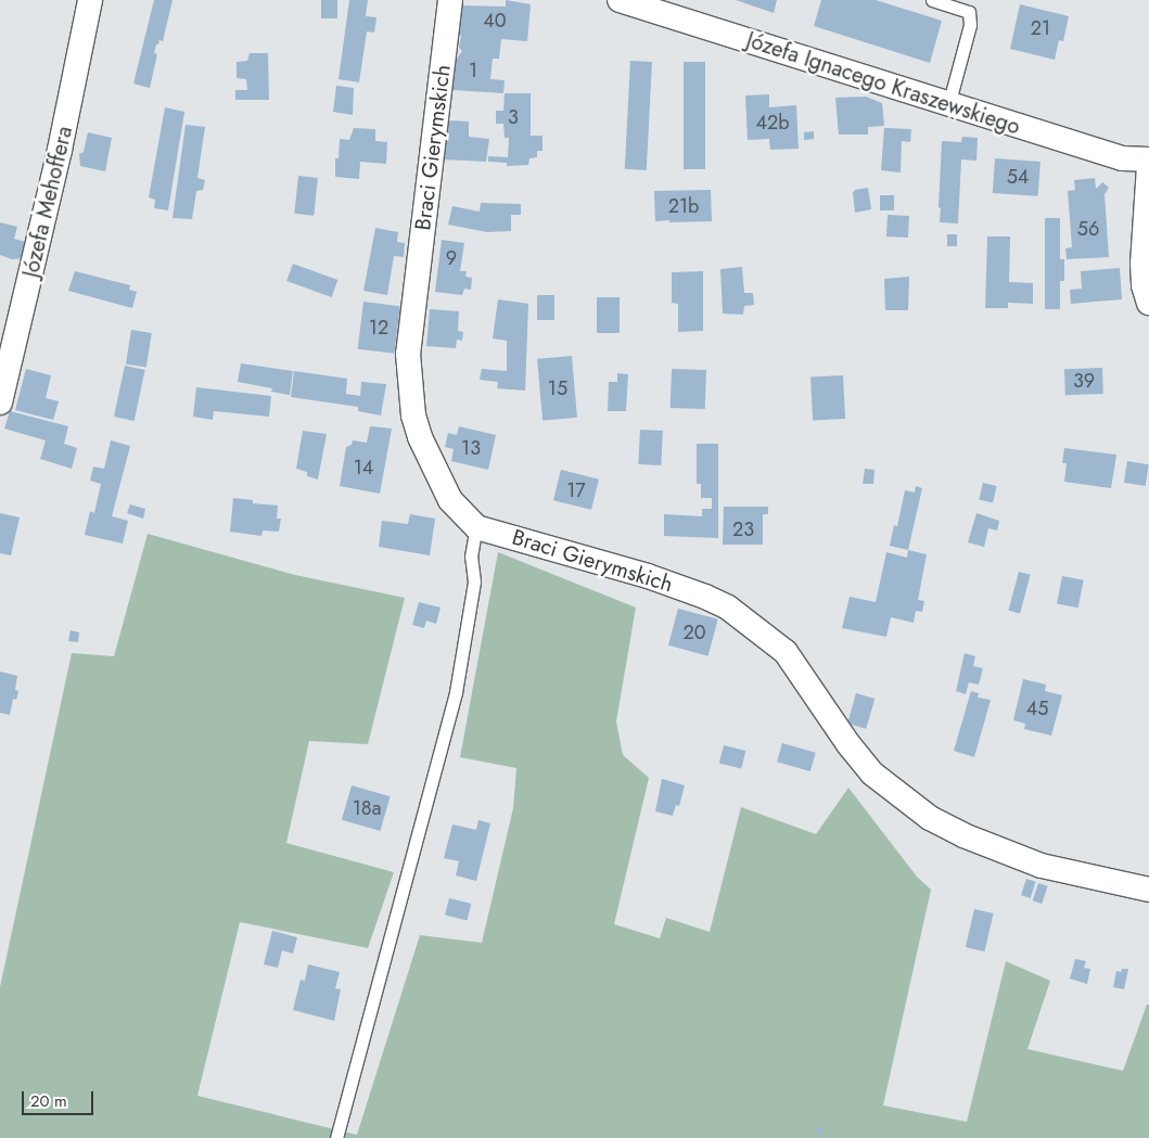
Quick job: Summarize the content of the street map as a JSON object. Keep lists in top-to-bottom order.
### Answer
{
  "streets": {
    "street": ["Józefa Ignacego Kraszewskiego", "Braci Gierymskich", "Józefa Mehoffera"]
  },
  "house_numbers": [
    "40",
    "21",
    "1",
    "3",
    "42b",
    "54",
    "21b",
    "56",
    "9",
    "12",
    "39",
    "15",
    "13",
    "14",
    "17",
    "23",
    "20",
    "45",
    "18a"
  ],
  "scale_bar": "20 m"
}
